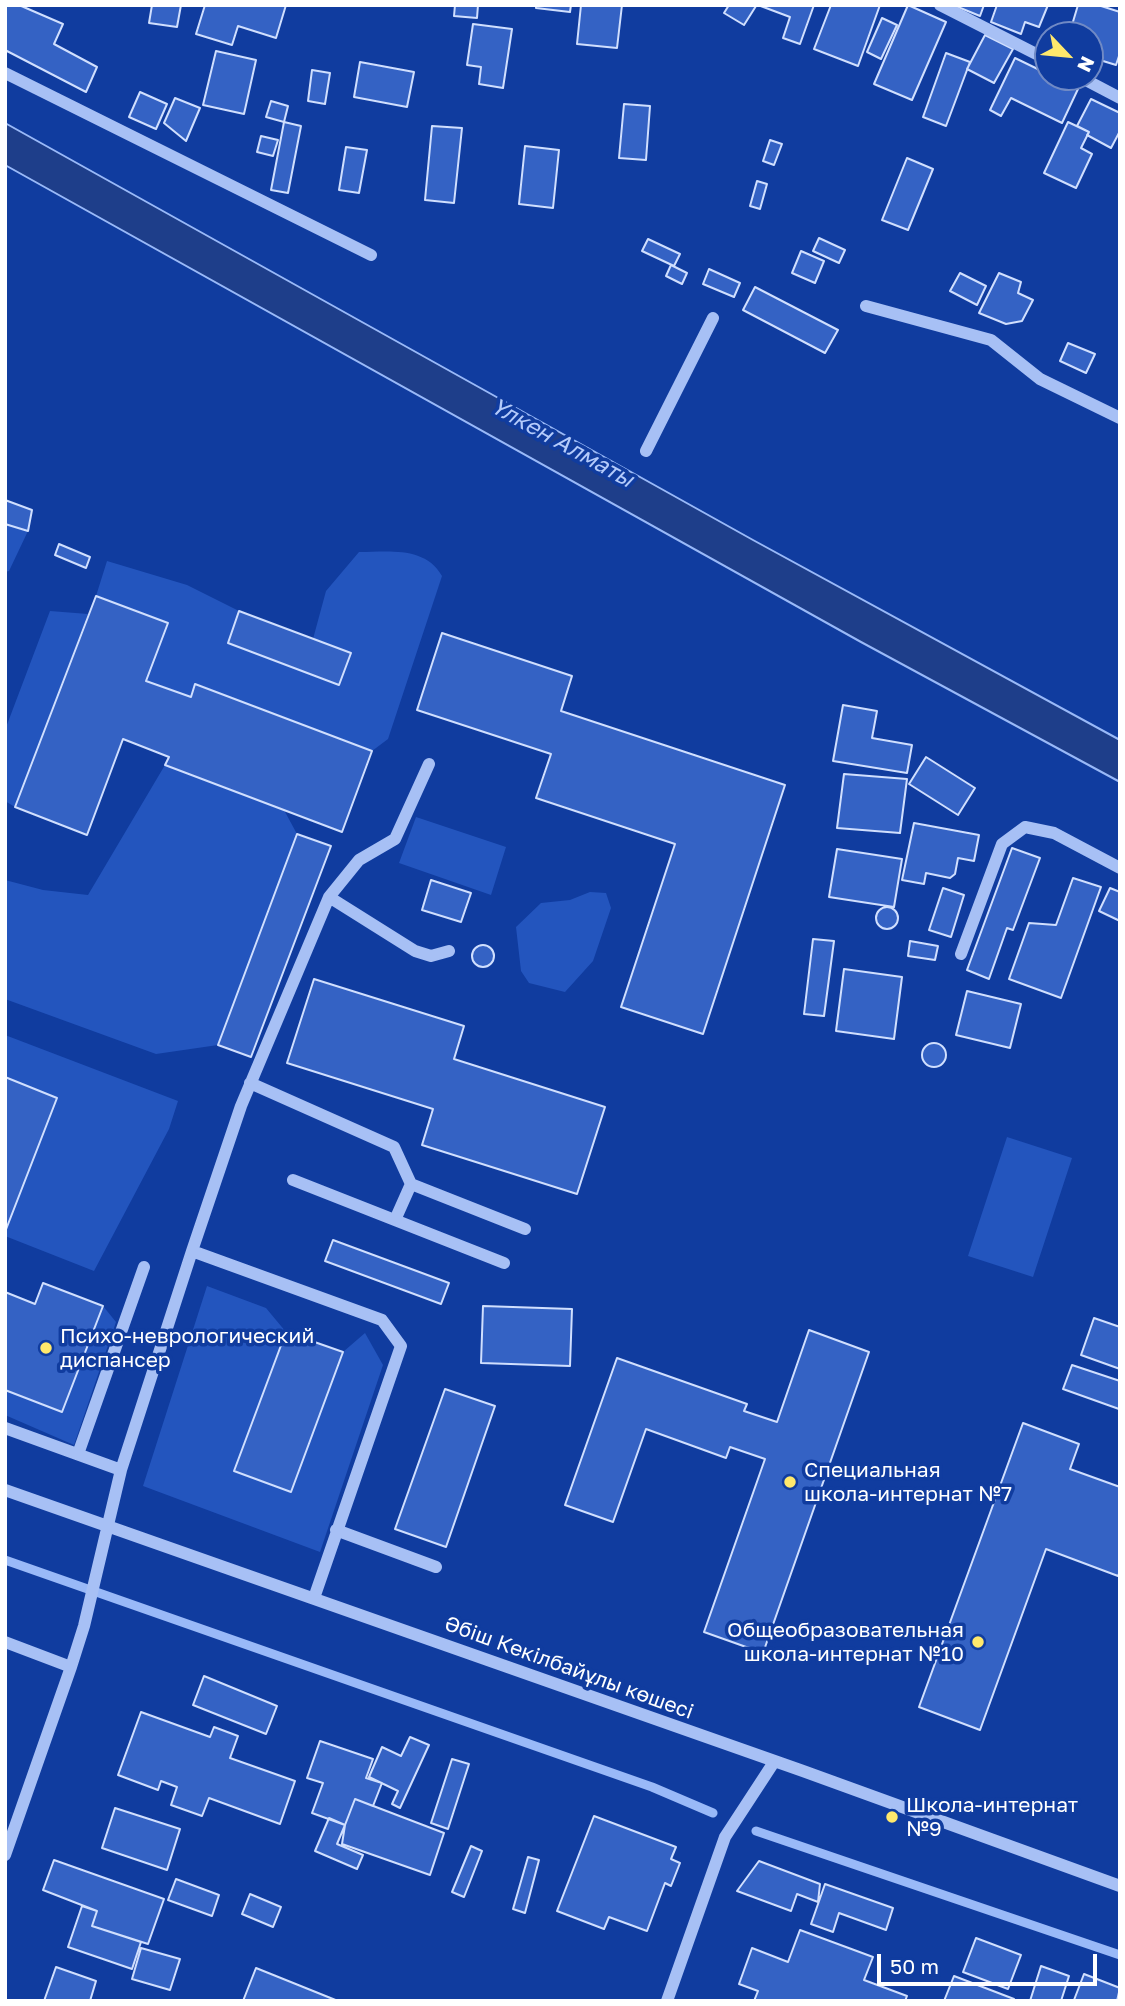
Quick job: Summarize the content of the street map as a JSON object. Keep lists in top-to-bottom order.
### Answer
{
  "streets": {
    "street": ["Әбіш Кекілбайұлы көшесі"]
  },
  "water": ["Үлкен Алматы"],
  "places": [
    "Психо-неврологический диспансер",
    "Специальная школа-интернат №7",
    "Общеобразовательная школа-интернат №10",
    "Школа-интернат №9"
  ],
  "scale_bar": "50 m",
  "north": "bottom right"
}
